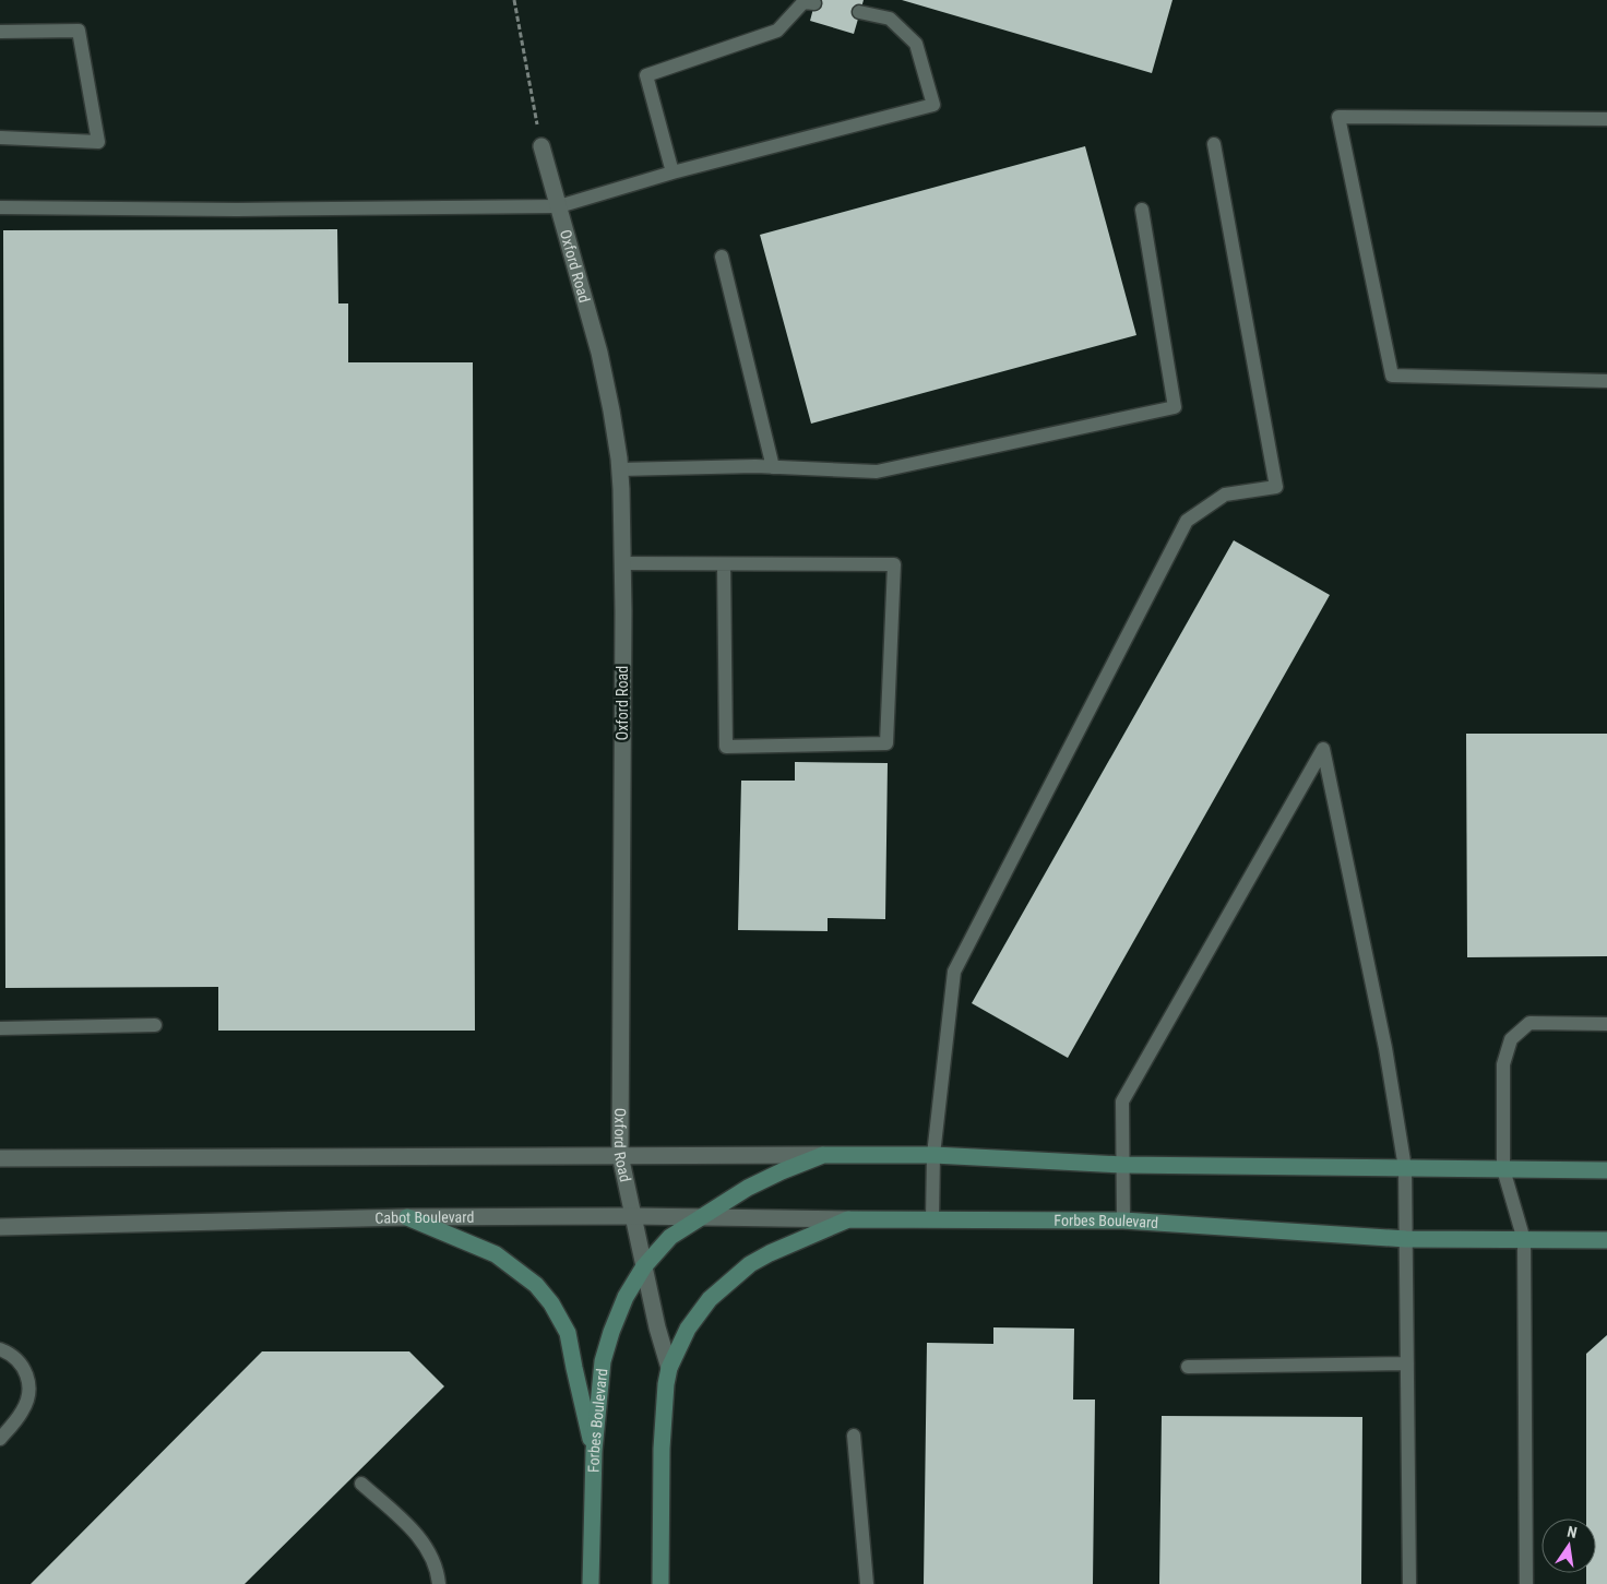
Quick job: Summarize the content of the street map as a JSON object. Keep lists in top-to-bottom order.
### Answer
{
  "streets": {
    "street": ["Oxford Road", "Cabot Boulevard", "Forbes Boulevard"]
  },
  "crossings": [
    ["Oxford Road", "Cabot Boulevard"],
    ["Oxford Road", "Forbes Boulevard"],
    ["Cabot Boulevard", "Forbes Boulevard"]
  ],
  "north": "top"
}
